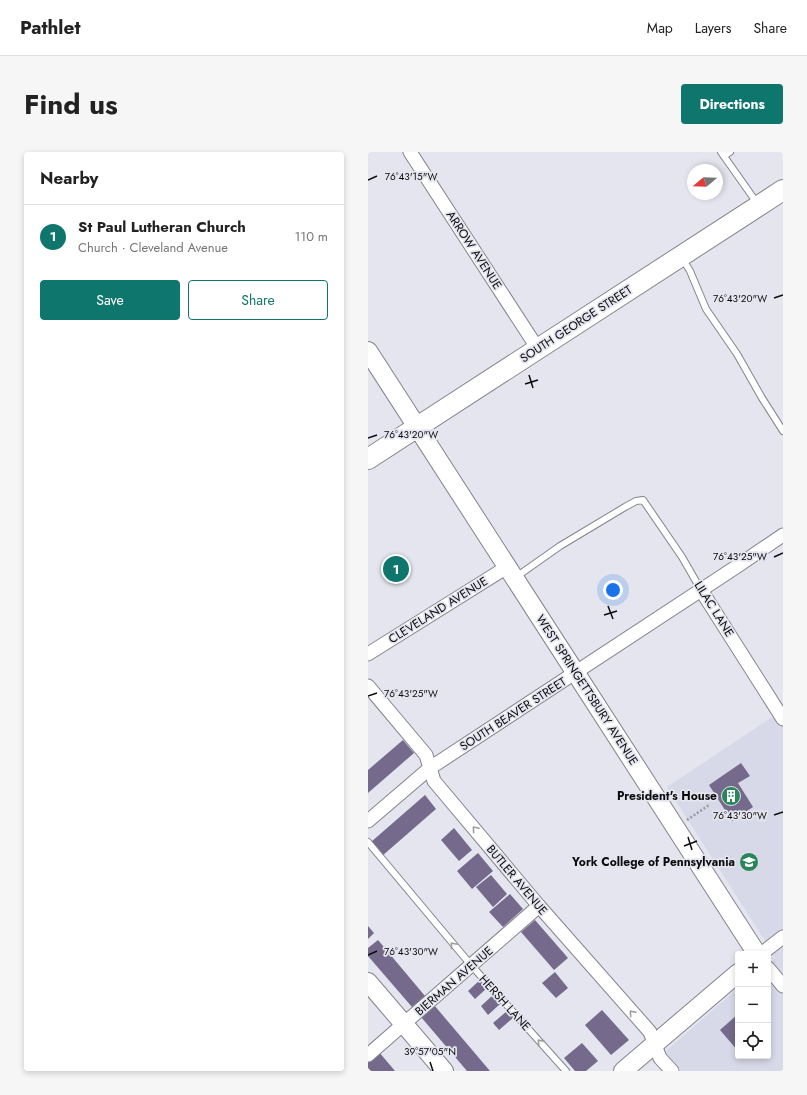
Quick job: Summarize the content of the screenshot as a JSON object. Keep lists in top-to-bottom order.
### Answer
{
  "streets": {
    "main road": ["SOUTH GEORGE STREET"],
    "street": [
      "ARROW AVENUE",
      "LILAC LANE",
      "CLEVELAND AVENUE",
      "WEST SPRINGETTSBURY AVENUE",
      "SOUTH BEAVER STREET",
      "BUTLER AVENUE",
      "BIERMAN AVENUE"
    ],
    "lane": ["HERSH LANE"]
  },
  "crossings": [
    ["ARROW AVENUE", "SOUTH GEORGE STREET"],
    ["SOUTH GEORGE STREET", "WEST SPRINGETTSBURY AVENUE"],
    ["LILAC LANE", "CLEVELAND AVENUE"],
    ["LILAC LANE", "SOUTH BEAVER STREET"],
    ["CLEVELAND AVENUE", "WEST SPRINGETTSBURY AVENUE"],
    ["WEST SPRINGETTSBURY AVENUE", "SOUTH BEAVER STREET"],
    ["SOUTH BEAVER STREET", "BUTLER AVENUE"],
    ["BUTLER AVENUE", "BIERMAN AVENUE"],
    ["BIERMAN AVENUE", "HERSH LANE"]
  ],
  "one_way": ["BUTLER AVENUE", "HERSH LANE"],
  "places": {
    "building": ["President's House"],
    "school or university": ["York College of Pennsylvania"]
  },
  "north": "left",
  "page": {
    "header": "Pathlet",
    "nav": ["Map", "Layers", "Share"],
    "title": "Find us",
    "buttons": [
      "Directions",
      ["Save", "Share"]
    ],
    "heading": "Nearby",
    "list": [
      {
        "mark": "1",
        "name": "St Paul Lutheran Church",
        "note": "Church · Cleveland Avenue",
        "value": "110 m"
      }
    ],
    "pins": "1",
    "map_buttons": ["+", "−"]
  },
  "coordinates": [
    "76°43'15\"W",
    "76°43'20\"W",
    "76°43'25\"W",
    "76°43'30\"W",
    "39°57'05\"N"
  ]
}
